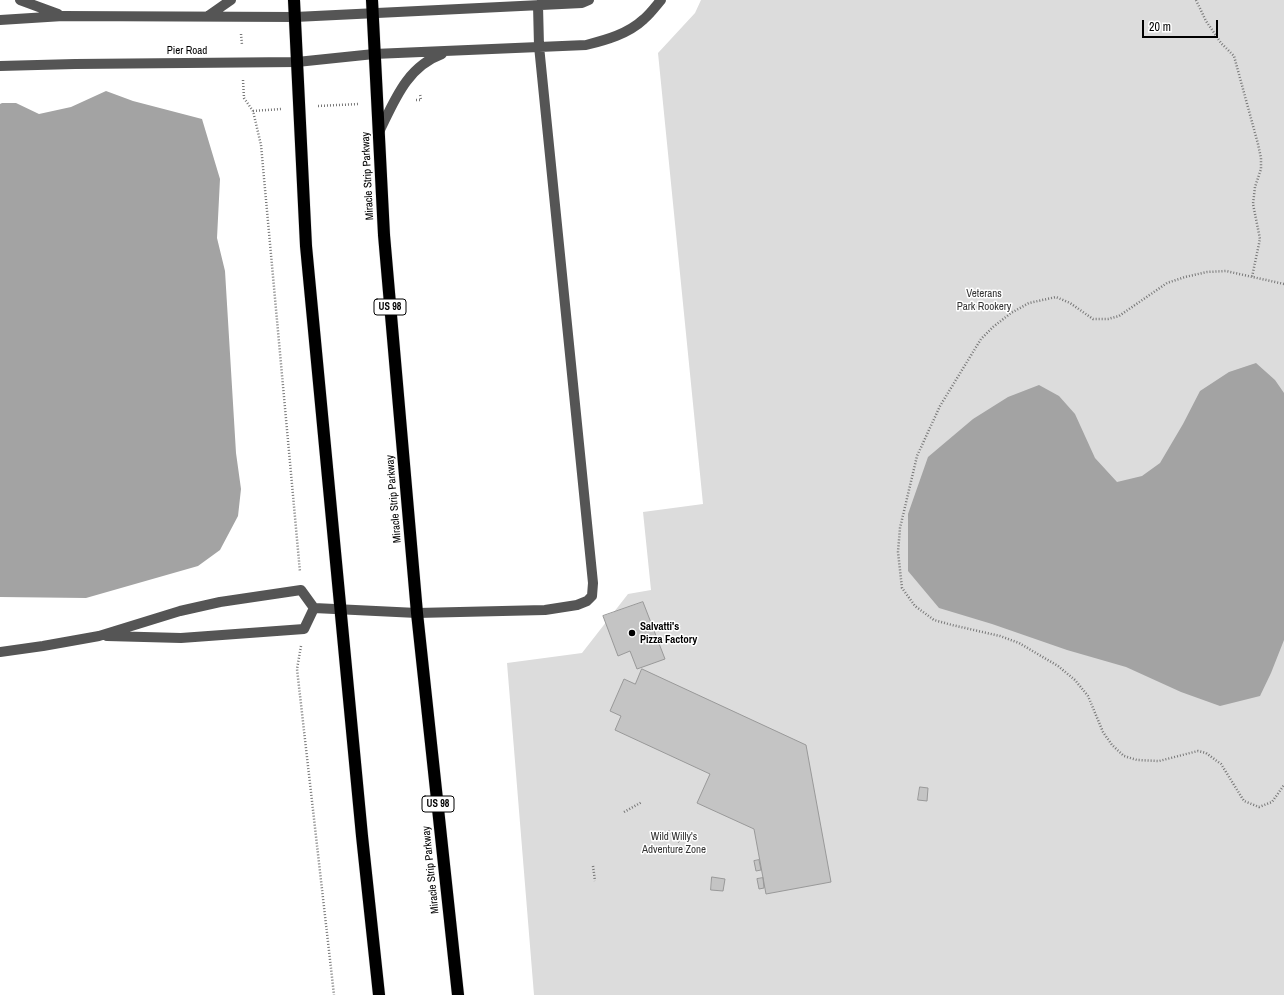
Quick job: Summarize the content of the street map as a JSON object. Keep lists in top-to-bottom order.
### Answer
{
  "streets": {
    "highway": ["Miracle Strip Parkway", "US 98"],
    "lane": ["Pier Road"]
  },
  "crossings": [
    ["Pier Road", "Miracle Strip Parkway"]
  ],
  "parks": ["Veterans Park Rookery", "Wild Willy's Adventure Zone"],
  "places": ["Salvatti's Pizza Factory"],
  "scale_bar": "20 m"
}
